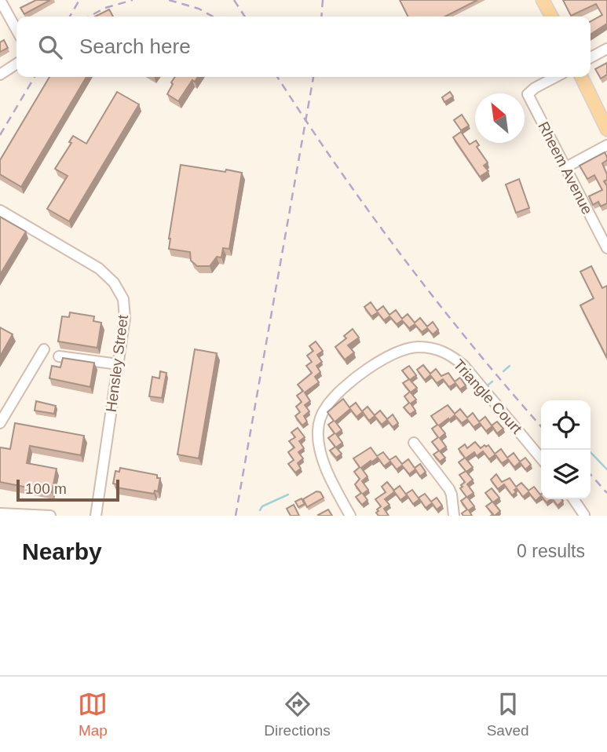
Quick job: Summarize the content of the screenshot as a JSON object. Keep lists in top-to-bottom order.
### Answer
{
  "streets": {
    "street": ["Rheem Avenue", "Hensley Street", "Triangle Court"]
  },
  "scale_bar": "100 m",
  "north": "top left",
  "page": {
    "search": "Search here",
    "scale": "100 m",
    "heading": ["Nearby", "0 results"],
    "nav": ["Map", "Directions", "Saved"]
  }
}
